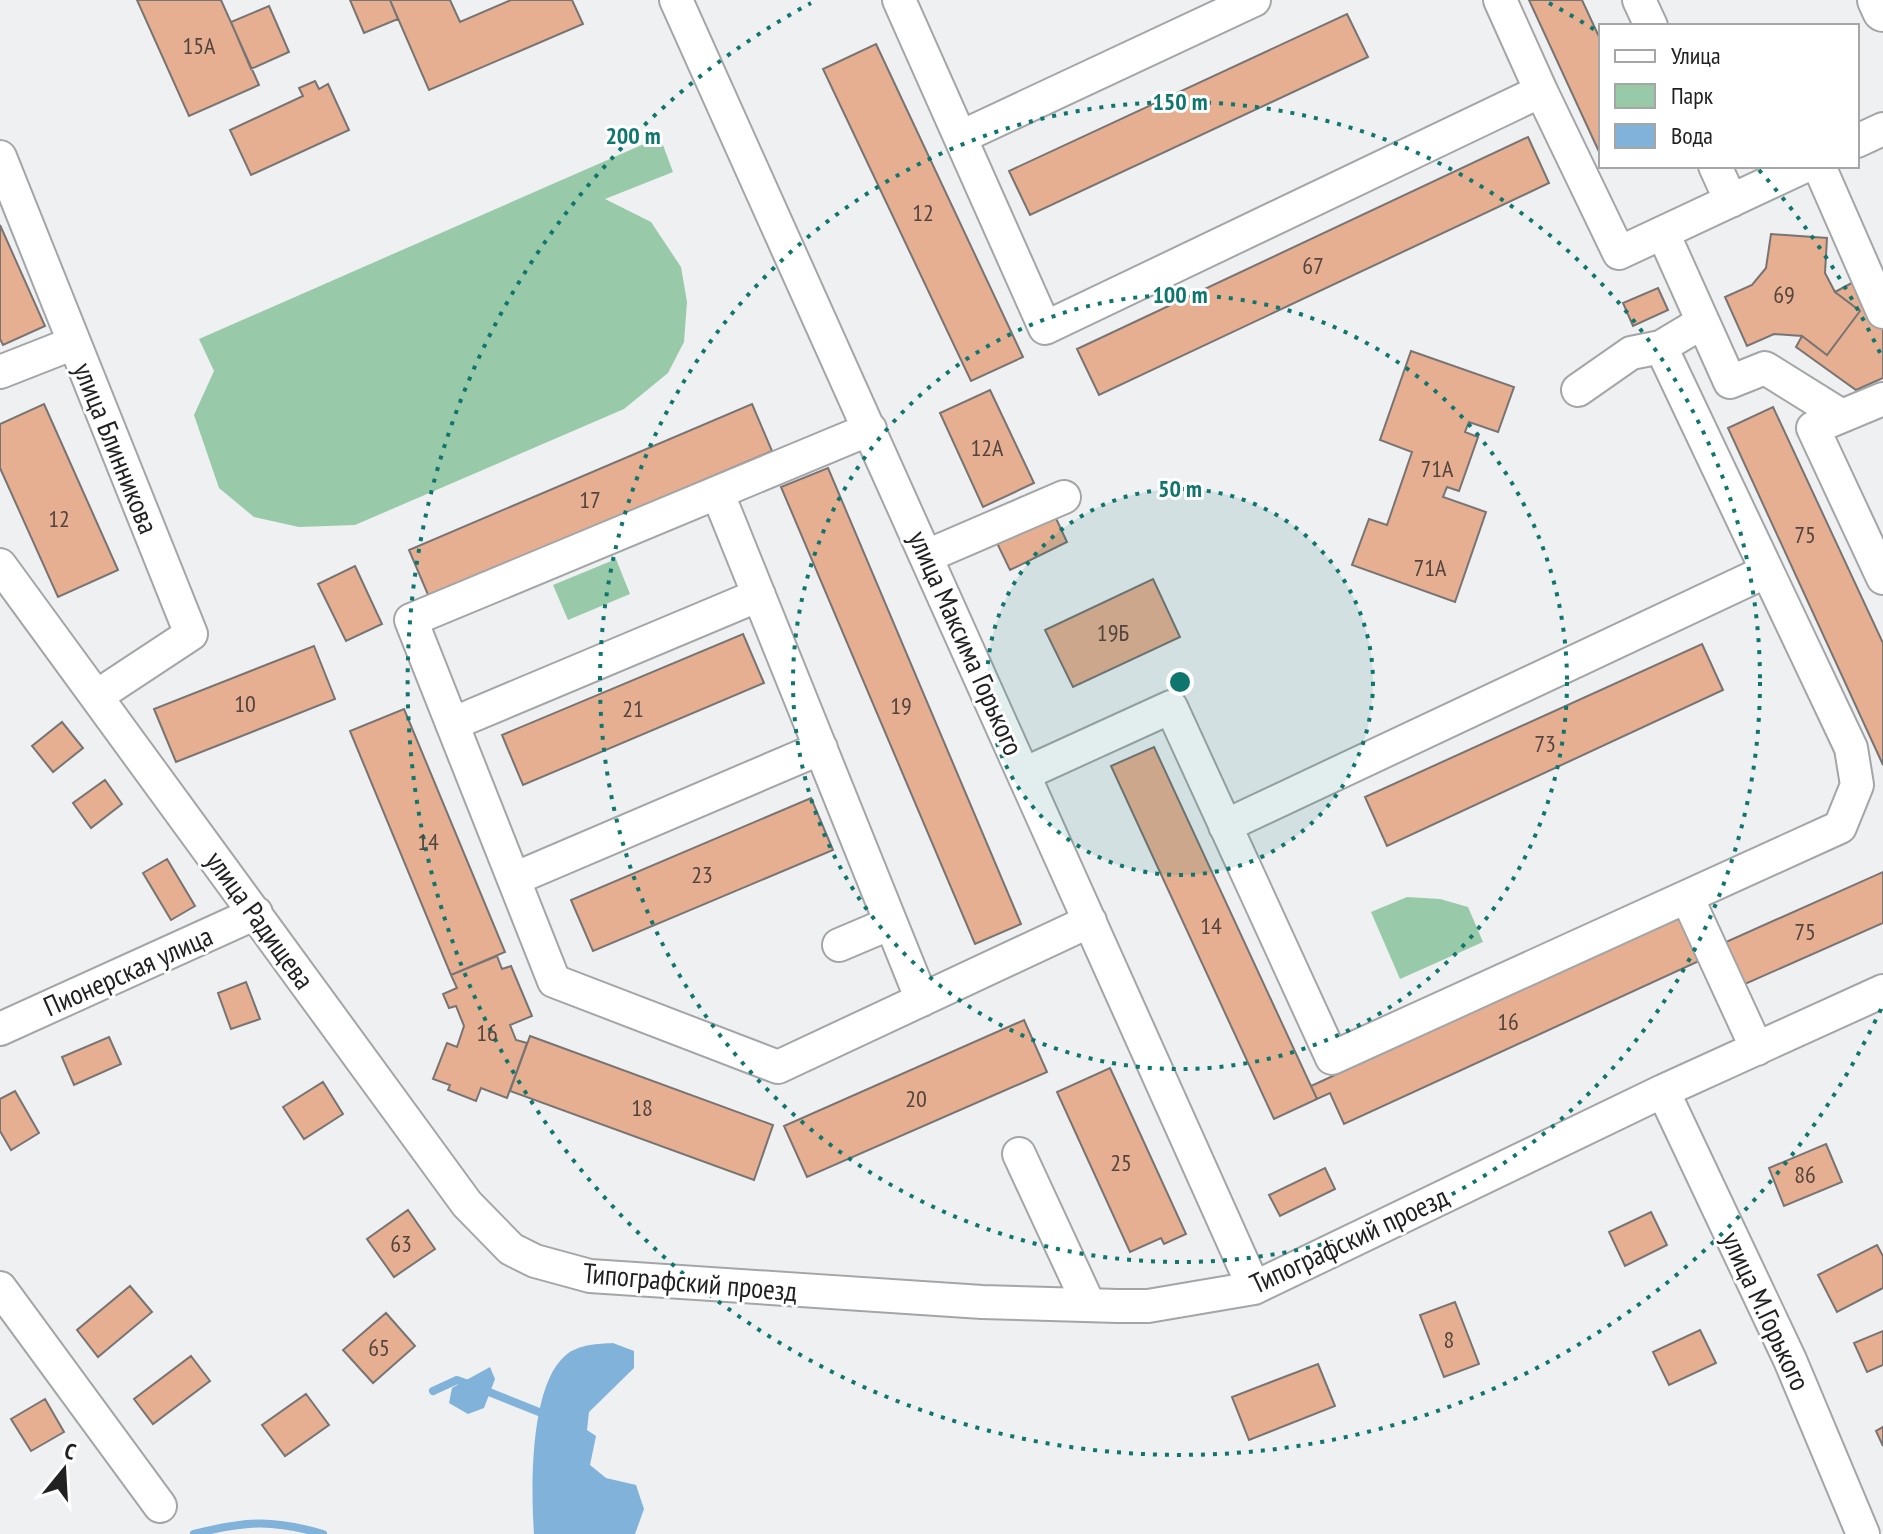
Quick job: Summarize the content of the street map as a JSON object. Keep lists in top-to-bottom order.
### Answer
{
  "streets": {
    "street": [
      "улица Блинникова",
      "улица Максима Горького",
      "улица Радищева",
      "Пионерская улица",
      "Типографский проезд",
      "улица М.Горького"
    ]
  },
  "crossings": [
    ["улица Блинникова", "улица Радищева"],
    ["улица Максима Горького", "Типографский проезд"],
    ["улица Радищева", "Пионерская улица"],
    ["улица Радищева", "Типографский проезд"],
    ["Типографский проезд", "улица М.Горького"]
  ],
  "house_numbers": [
    "15А",
    "12",
    "67",
    "69",
    "12А",
    "71А",
    "17",
    "12",
    "75",
    "71А",
    "19Б",
    "10",
    "19",
    "21",
    "73",
    "14",
    "23",
    "14",
    "75",
    "16",
    "16",
    "20",
    "18",
    "25",
    "86",
    "63",
    "8",
    "65"
  ],
  "legend": ["Улица", "Парк", "Вода"],
  "north": "top",
  "rings": [
    "150 m",
    "200 m",
    "100 m",
    "50 m"
  ]
}
